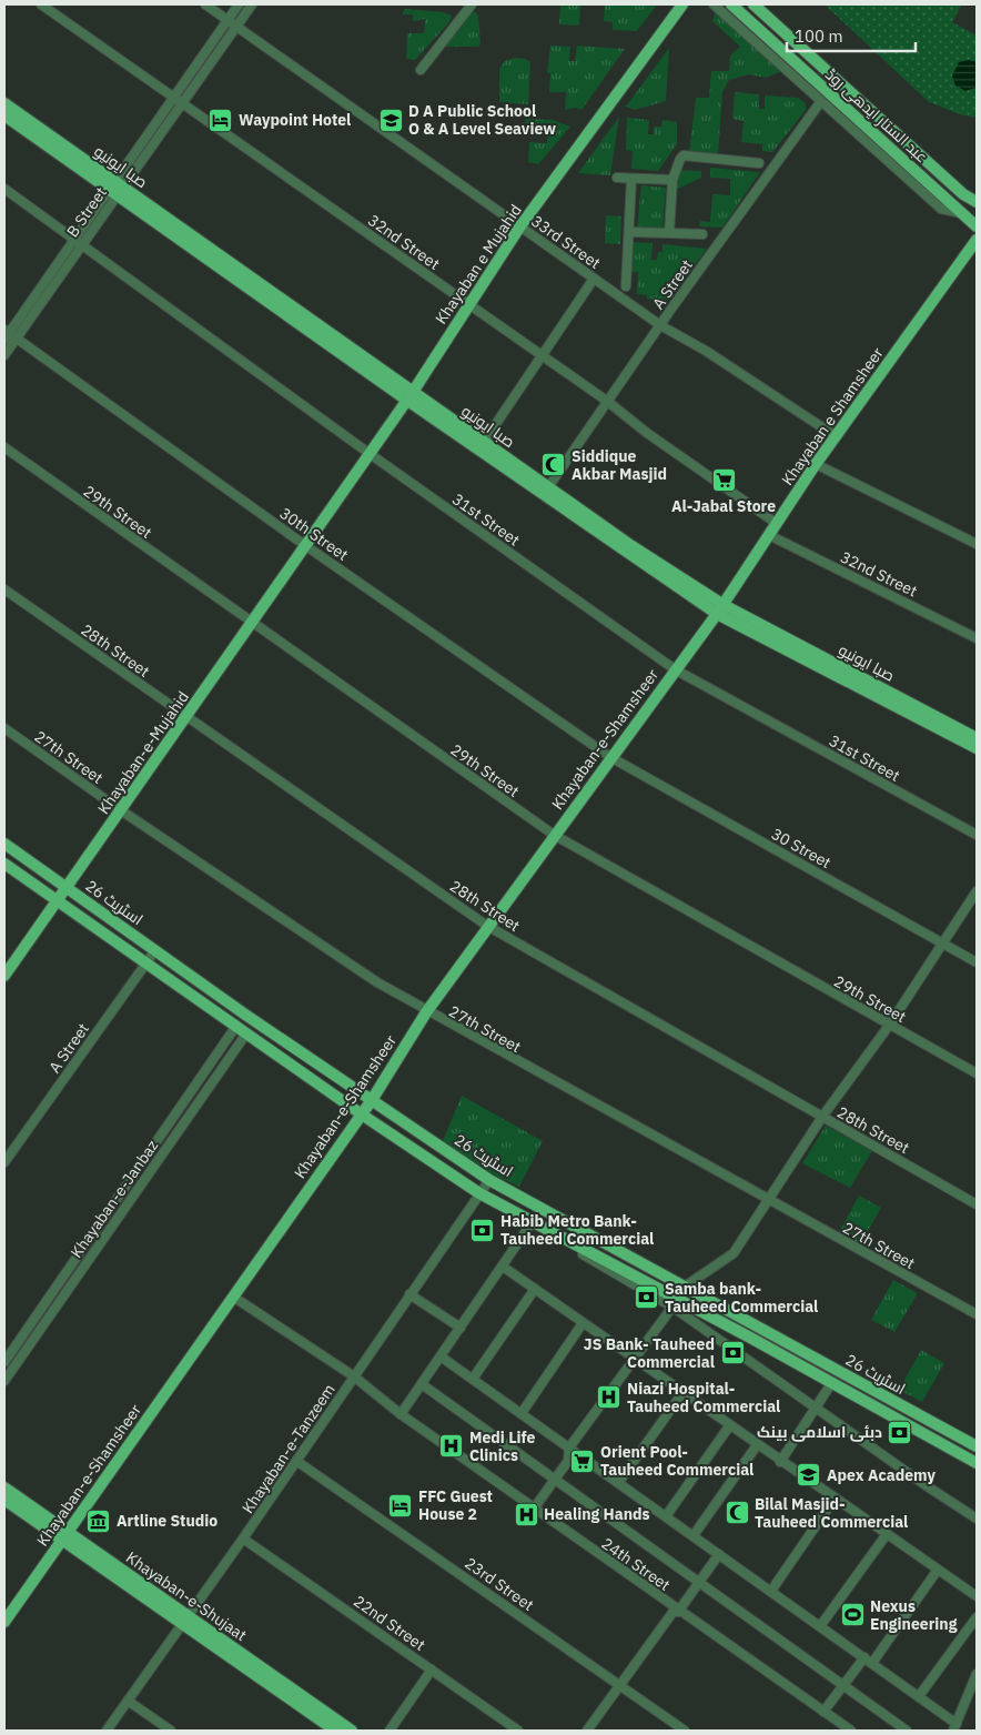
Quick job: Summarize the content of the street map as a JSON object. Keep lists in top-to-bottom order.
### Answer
{
  "streets": {
    "main road": [
      "عبد الستار ایدھی روڈ",
      "صبا ایونیو",
      "Khayaban e Mujahid",
      "Khayaban e Shamsheer",
      "Khayaban-e-Shamsheer",
      "Khayaban-e-Mujahid",
      "اسٹریٹ 26",
      "Khayaban-e-Shujaat"
    ],
    "street": [
      "B Street",
      "32nd Street",
      "33rd Street",
      "A Street",
      "29th Street",
      "31st Street",
      "30th Street",
      "28th Street",
      "27th Street",
      "30 Street",
      "Khayaban-e-Janbaz",
      "Khayaban-e-Tanzeem",
      "24th Street",
      "23rd Street",
      "22nd Street"
    ]
  },
  "crossings": [
    ["صبا ایونیو", "B Street"],
    ["صبا ایونیو", "Khayaban e Mujahid"],
    ["صبا ایونیو", "A Street"],
    ["صبا ایونیو", "Khayaban e Shamsheer"],
    ["صبا ایونیو", "Khayaban-e-Shamsheer"],
    ["B Street", "32nd Street"],
    ["B Street", "33rd Street"],
    ["B Street", "31st Street"],
    ["B Street", "30th Street"],
    ["32nd Street", "Khayaban e Mujahid"],
    ["32nd Street", "A Street"],
    ["32nd Street", "Khayaban e Shamsheer"],
    ["33rd Street", "Khayaban e Mujahid"],
    ["33rd Street", "A Street"],
    ["33rd Street", "Khayaban e Shamsheer"],
    ["Khayaban e Mujahid", "31st Street"],
    ["Khayaban e Mujahid", "30th Street"],
    ["Khayaban e Mujahid", "Khayaban-e-Mujahid"],
    ["A Street", "اسٹریٹ 26"],
    ["Khayaban e Shamsheer", "Khayaban-e-Shamsheer"],
    ["29th Street", "Khayaban-e-Shamsheer"],
    ["29th Street", "Khayaban-e-Mujahid"],
    ["31st Street", "Khayaban-e-Shamsheer"],
    ["30th Street", "Khayaban-e-Shamsheer"],
    ["30th Street", "Khayaban-e-Mujahid"],
    ["30th Street", "30 Street"],
    ["28th Street", "Khayaban-e-Shamsheer"],
    ["28th Street", "Khayaban-e-Mujahid"],
    ["Khayaban-e-Shamsheer", "27th Street"],
    ["Khayaban-e-Shamsheer", "30 Street"],
    ["Khayaban-e-Shamsheer", "اسٹریٹ 26"],
    ["Khayaban-e-Shamsheer", "24th Street"],
    ["Khayaban-e-Shamsheer", "Khayaban-e-Shujaat"],
    ["Khayaban-e-Mujahid", "27th Street"],
    ["Khayaban-e-Mujahid", "اسٹریٹ 26"],
    ["اسٹریٹ 26", "Khayaban-e-Janbaz"],
    ["اسٹریٹ 26", "Khayaban-e-Tanzeem"],
    ["Khayaban-e-Tanzeem", "24th Street"],
    ["Khayaban-e-Tanzeem", "23rd Street"],
    ["Khayaban-e-Tanzeem", "Khayaban-e-Shujaat"],
    ["Khayaban-e-Tanzeem", "22nd Street"]
  ],
  "places": {
    "hotel": ["Waypoint Hotel", "FFC Guest House 2"],
    "school or university": ["D A Public School O & A Level Seaview", "Apex Academy"],
    "mosque": ["Siddique Akbar Masjid", "Bilal Masjid- Tauheed Commercial"],
    "supermarket": ["Al-Jabal Store", "Orient Pool- Tauheed Commercial"],
    "bank": [
      "Habib Metro Bank- Tauheed Commercial",
      "Samba bank- Tauheed Commercial",
      "JS Bank- Tauheed Commercial",
      "دبئی اسلامی بینک"
    ],
    "hospital": ["Niazi Hospital- Tauheed Commercial", "Medi Life Clinics", "Healing Hands"],
    "museum": ["Artline Studio"],
    "sports": ["Nexus Engineering"]
  },
  "scale_bar": "100 m"
}
